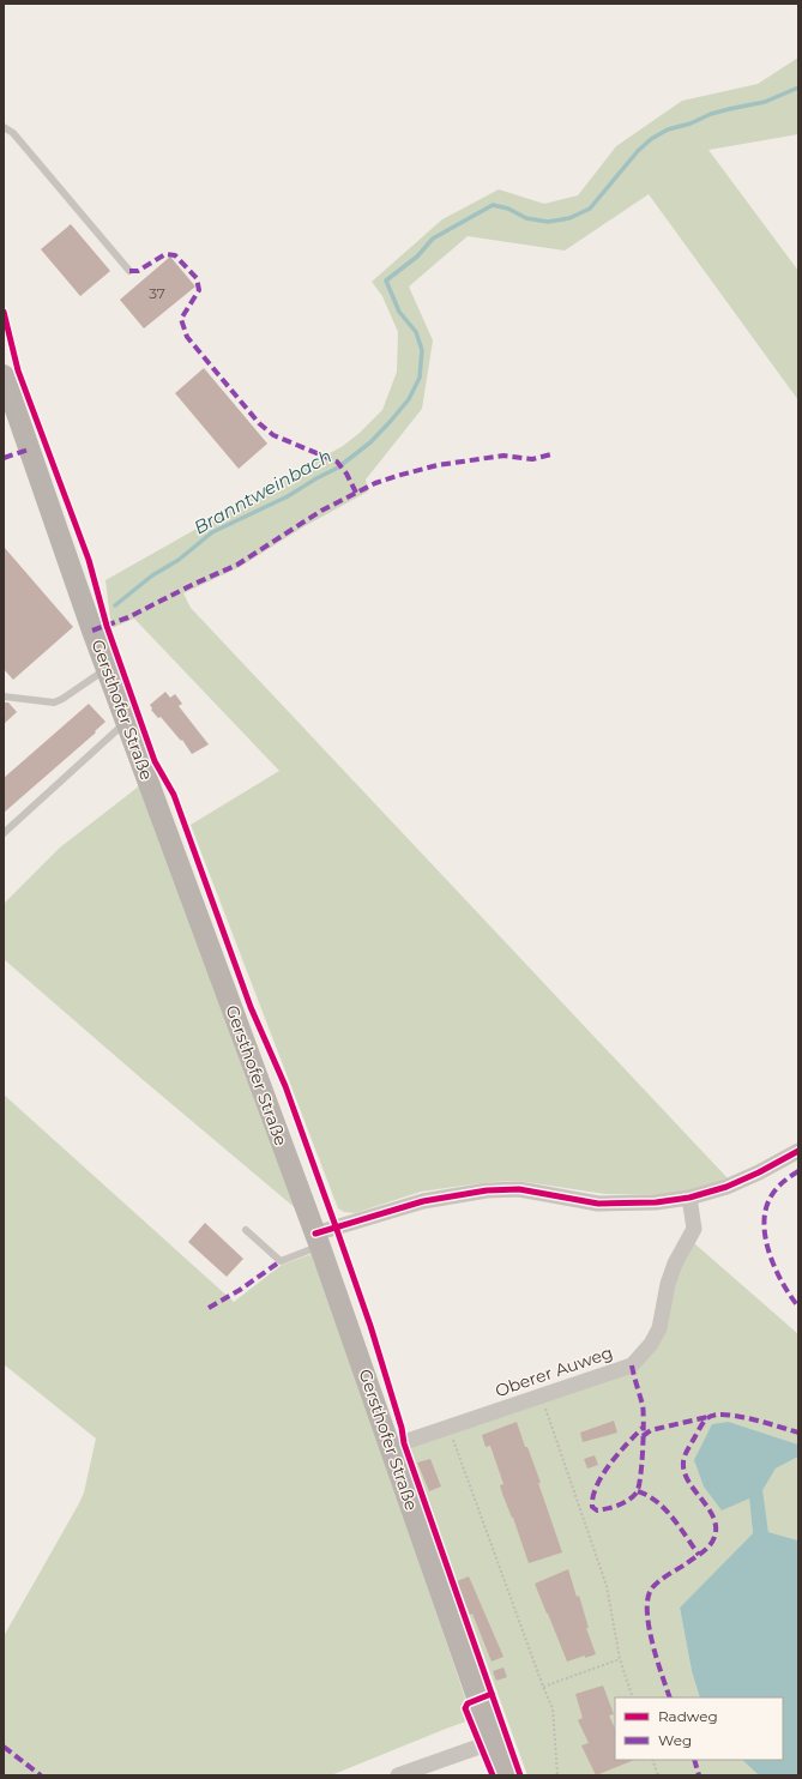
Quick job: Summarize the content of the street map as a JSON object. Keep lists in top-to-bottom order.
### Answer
{
  "streets": {
    "main road": ["Gersthofer Straße"],
    "street": ["Oberer Auweg"]
  },
  "crossings": [
    ["Gersthofer Straße", "Oberer Auweg"]
  ],
  "water": ["Branntweinbach"],
  "house_numbers": ["37"],
  "legend": ["Radweg", "Weg"]
}
